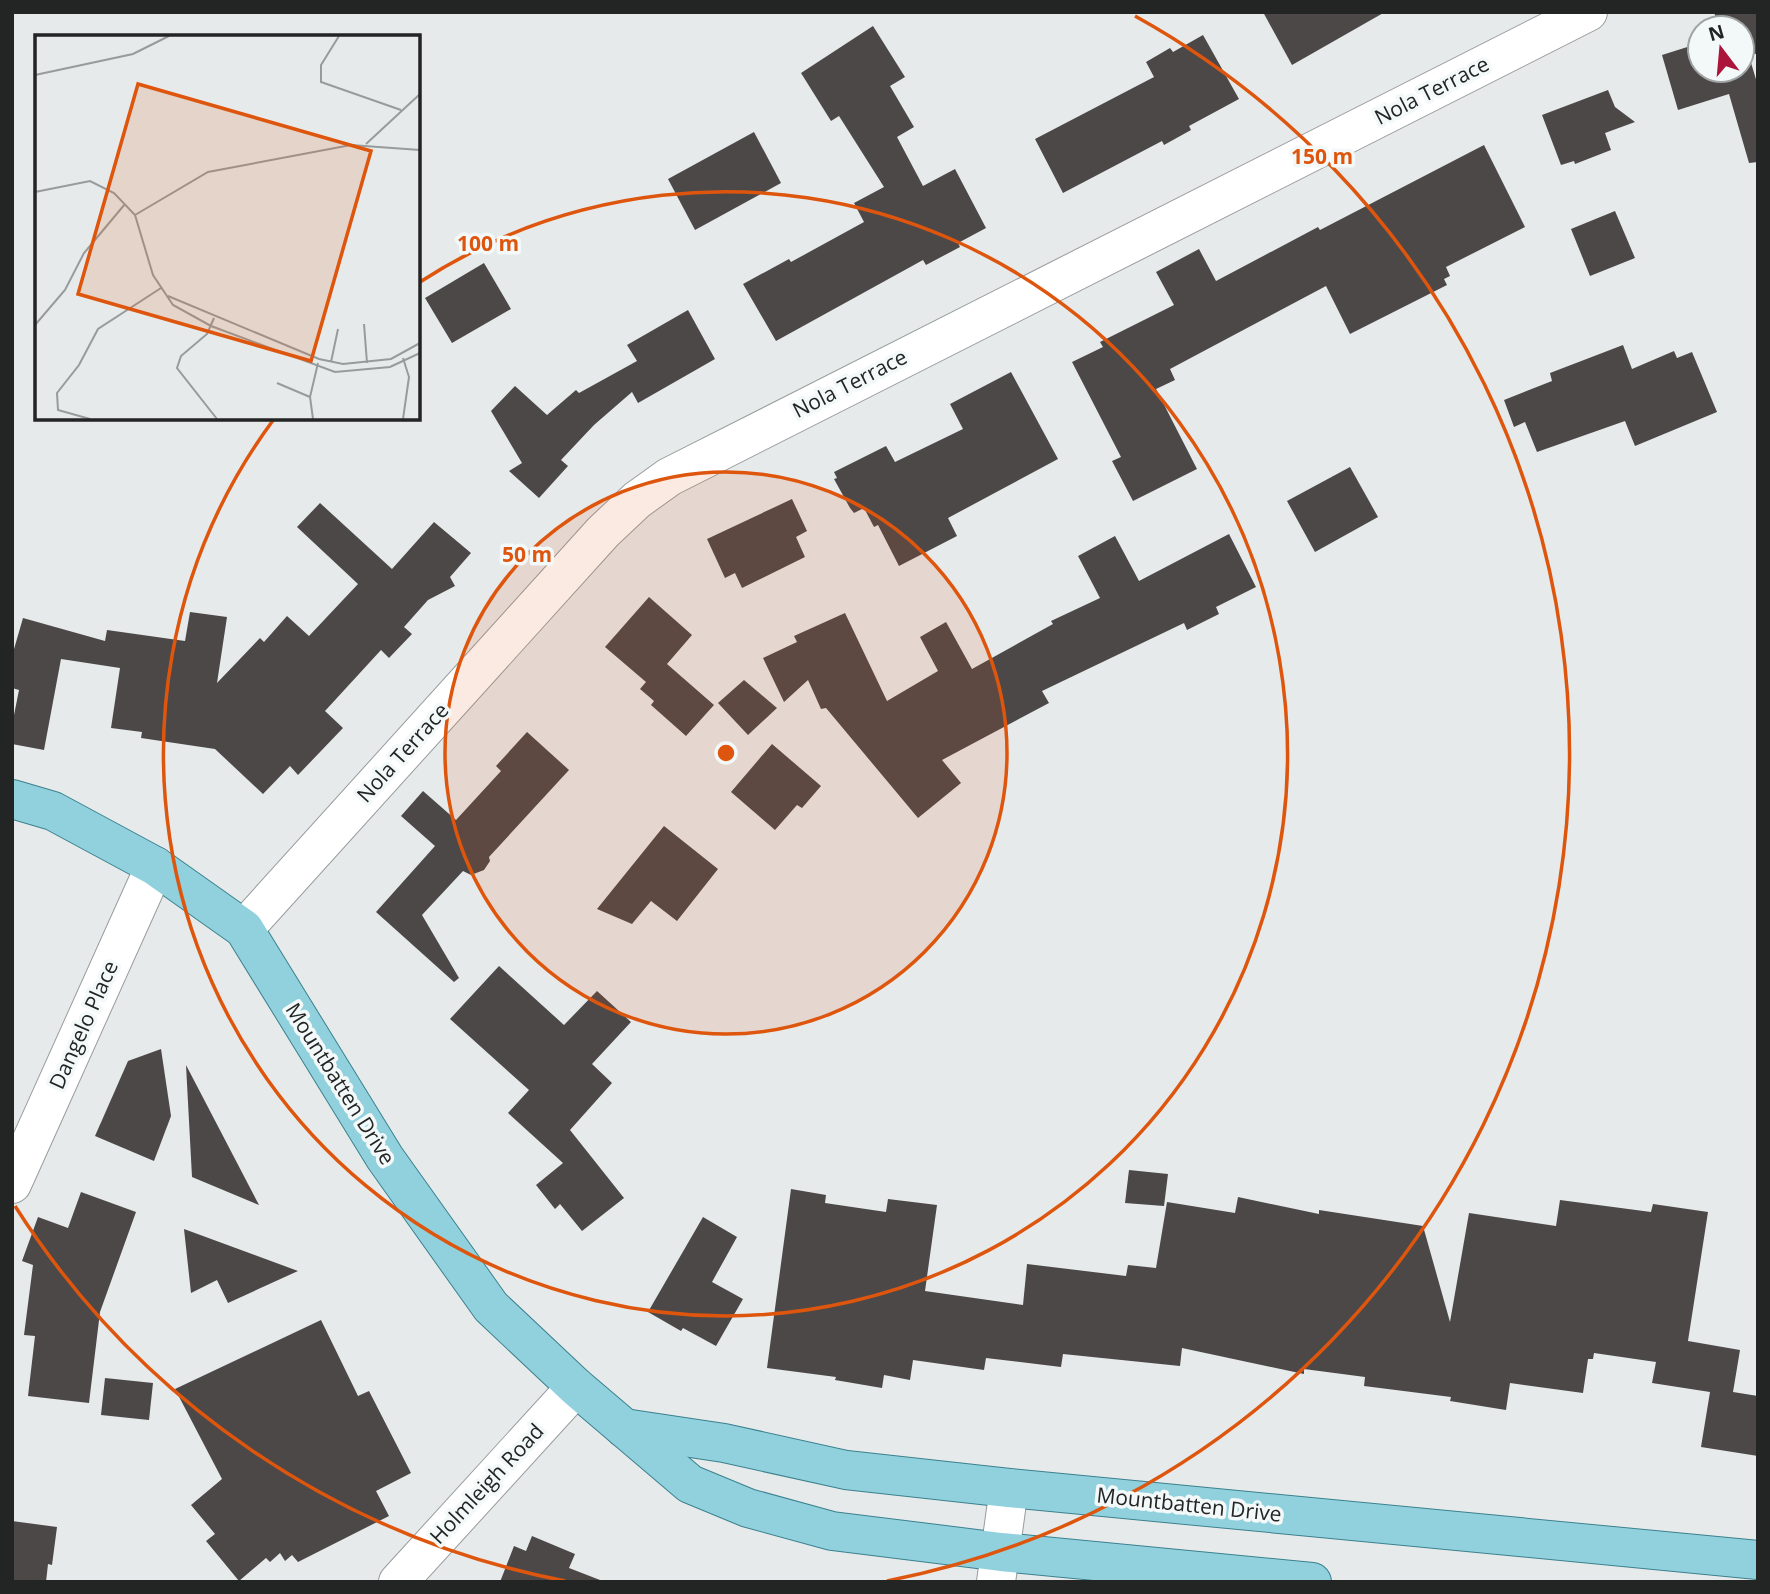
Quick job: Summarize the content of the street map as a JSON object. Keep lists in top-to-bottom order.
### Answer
{
  "streets": {
    "main road": ["Mountbatten Drive"],
    "street": ["Nola Terrace", "Dangelo Place", "Holmleigh Road"]
  },
  "crossings": [
    ["Nola Terrace", "Mountbatten Drive"],
    ["Dangelo Place", "Mountbatten Drive"],
    ["Mountbatten Drive", "Holmleigh Road"]
  ],
  "north": "top",
  "rings": ["150 m", "100 m", "50 m"]
}
